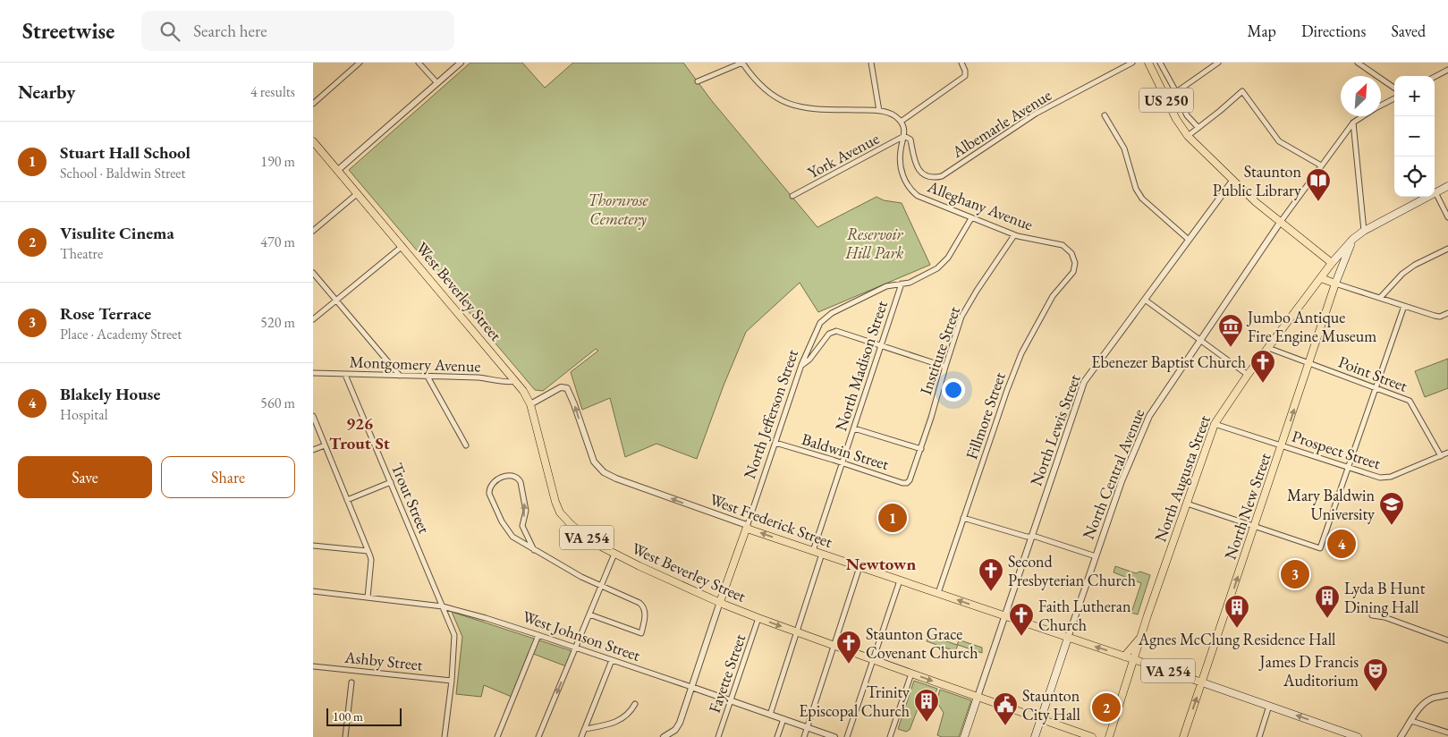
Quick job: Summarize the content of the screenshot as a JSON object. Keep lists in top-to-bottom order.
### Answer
{
  "streets": {
    "main road": [
      "US 250",
      "West Beverley Street",
      "North Jefferson Street",
      "North Central Avenue",
      "North Augusta Street",
      "North New Street",
      "West Frederick Street",
      "VA 254"
    ],
    "street": [
      "Albemarle Avenue",
      "York Avenue",
      "Alleghany Avenue",
      "Institute Street",
      "Montgomery Avenue",
      "North Madison Street",
      "Point Street",
      "Fillmore Street",
      "North Lewis Street",
      "Prospect Street",
      "Baldwin Street",
      "Trout Street",
      "West Johnson Street",
      "Ashby Street",
      "Fayette Street"
    ]
  },
  "crossings": [
    ["US 250", "North Lewis Street"],
    ["US 250", "North Central Avenue"],
    ["US 250", "North Augusta Street"],
    ["Albemarle Avenue", "York Avenue"],
    ["Albemarle Avenue", "Alleghany Avenue"],
    ["York Avenue", "Alleghany Avenue"],
    ["Alleghany Avenue", "Institute Street"],
    ["Alleghany Avenue", "North Madison Street"],
    ["Alleghany Avenue", "Fillmore Street"],
    ["West Beverley Street", "Montgomery Avenue"],
    ["West Beverley Street", "North Jefferson Street"],
    ["West Beverley Street", "North Lewis Street"],
    ["West Beverley Street", "North Central Avenue"],
    ["West Beverley Street", "West Frederick Street"],
    ["West Beverley Street", "Fayette Street"],
    ["Institute Street", "Baldwin Street"],
    ["Montgomery Avenue", "Trout Street"],
    ["North Madison Street", "North Jefferson Street"],
    ["North Madison Street", "Baldwin Street"],
    ["North Madison Street", "West Frederick Street"],
    ["Point Street", "Prospect Street"],
    ["Point Street", "North Augusta Street"],
    ["Point Street", "North New Street"],
    ["North Jefferson Street", "Baldwin Street"],
    ["North Jefferson Street", "West Frederick Street"],
    ["Fillmore Street", "West Frederick Street"],
    ["North Lewis Street", "West Frederick Street"],
    ["Prospect Street", "North Augusta Street"],
    ["Prospect Street", "North New Street"],
    ["North Central Avenue", "West Frederick Street"],
    ["North Augusta Street", "North New Street"],
    ["North Augusta Street", "West Frederick Street"],
    ["North Augusta Street", "VA 254"],
    ["Trout Street", "West Johnson Street"],
    ["Trout Street", "Ashby Street"],
    ["North New Street", "VA 254"],
    ["West Frederick Street", "VA 254"],
    ["West Johnson Street", "Fayette Street"]
  ],
  "one_way": ["North New Street", "West Frederick Street"],
  "districts": ["926 Trout St", "Newtown"],
  "parks": ["Thornrose Cemetery", "Reservoir Hill Park"],
  "places": {
    "library": ["Staunton Public Library"],
    "museum": ["Jumbo Antique Fire Engine Museum"],
    "church": [
      "Ebenezer Baptist Church",
      "Second Presbyterian Church",
      "Faith Lutheran Church",
      "Staunton Grace Covenant Church"
    ],
    "school or university": ["Mary Baldwin University"],
    "building": ["Lyda B Hunt Dining Hall", "Agnes McClung Residence Hall", "Trinity Episcopal Church"],
    "theatre": ["James D Francis Auditorium"],
    "public building": ["Staunton City Hall"]
  },
  "scale_bar": "100 m",
  "north": "top right",
  "page": {
    "header": "Streetwise",
    "search": "Search here",
    "nav": ["Map", "Directions", "Saved"],
    "heading": ["Nearby", "4 results"],
    "map_buttons": ["+", "−"],
    "list": [
      {
        "mark": "1",
        "name": "Stuart Hall School",
        "note": "School · Baldwin Street",
        "value": "190 m"
      },
      {
        "mark": "2",
        "name": "Visulite Cinema",
        "note": "Theatre",
        "value": "470 m"
      },
      {
        "mark": "3",
        "name": "Rose Terrace",
        "note": "Place · Academy Street",
        "value": "520 m"
      },
      {
        "mark": "4",
        "name": "Blakely House",
        "note": "Hospital",
        "value": "560 m"
      }
    ],
    "buttons": ["Save", "Share"],
    "pins": [
      "1",
      "4",
      "3",
      "2"
    ],
    "scale": "100 m"
  }
}
